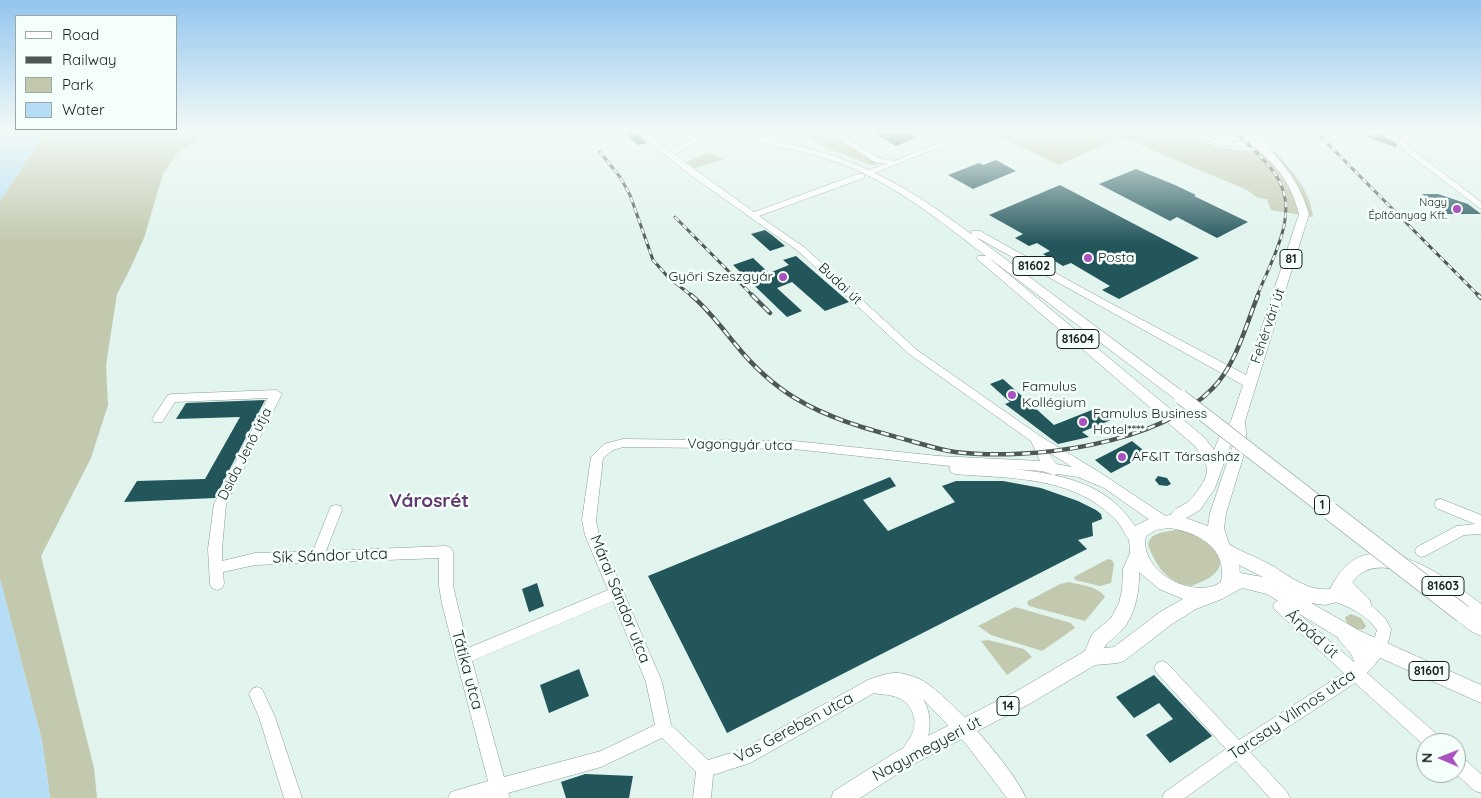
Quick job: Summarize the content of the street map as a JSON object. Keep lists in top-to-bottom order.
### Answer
{
  "streets": {
    "main road": [
      "81",
      "81602",
      "Fehérvári út",
      "81604",
      "1",
      "81603",
      "81601",
      "14",
      "Nagymegyeri út"
    ],
    "street": [
      "Budai út",
      "Vagongyár utca",
      "Dsida Jenő útja",
      "Sík Sándor utca",
      "Márai Sándor utca",
      "Árpád út",
      "Tátika utca",
      "Tarcsay Vilmos utca",
      "Vas Gereben utca"
    ]
  },
  "crossings": [
    ["81602", "Fehérvári út"],
    ["81602", "81604"],
    ["81602", "1"],
    ["Budai út", "Fehérvári út"],
    ["Budai út", "Vagongyár utca"],
    ["Budai út", "81601"],
    ["Budai út", "Nagymegyeri út"],
    ["Fehérvári út", "81604"],
    ["Fehérvári út", "81601"],
    ["Fehérvári út", "Nagymegyeri út"],
    ["81604", "1"],
    ["Vagongyár utca", "Márai Sándor utca"],
    ["Dsida Jenő útja", "Sík Sándor utca"],
    ["Sík Sándor utca", "Tátika utca"],
    ["81603", "Tarcsay Vilmos utca"],
    ["Árpád út", "Tarcsay Vilmos utca"],
    ["81601", "Tarcsay Vilmos utca"],
    ["81601", "Nagymegyeri út"],
    ["Vas Gereben utca", "Nagymegyeri út"]
  ],
  "districts": ["Városrét"],
  "places": [
    "Nagy Építőanyag Kft.",
    "Posta",
    "Győri Szeszgyár",
    "Famulus Kollégium",
    "Famulus Business Hotel****",
    "AF&IT Társasház"
  ],
  "legend": [
    "Road",
    "Railway",
    "Park",
    "Water"
  ],
  "north": "left"
}
